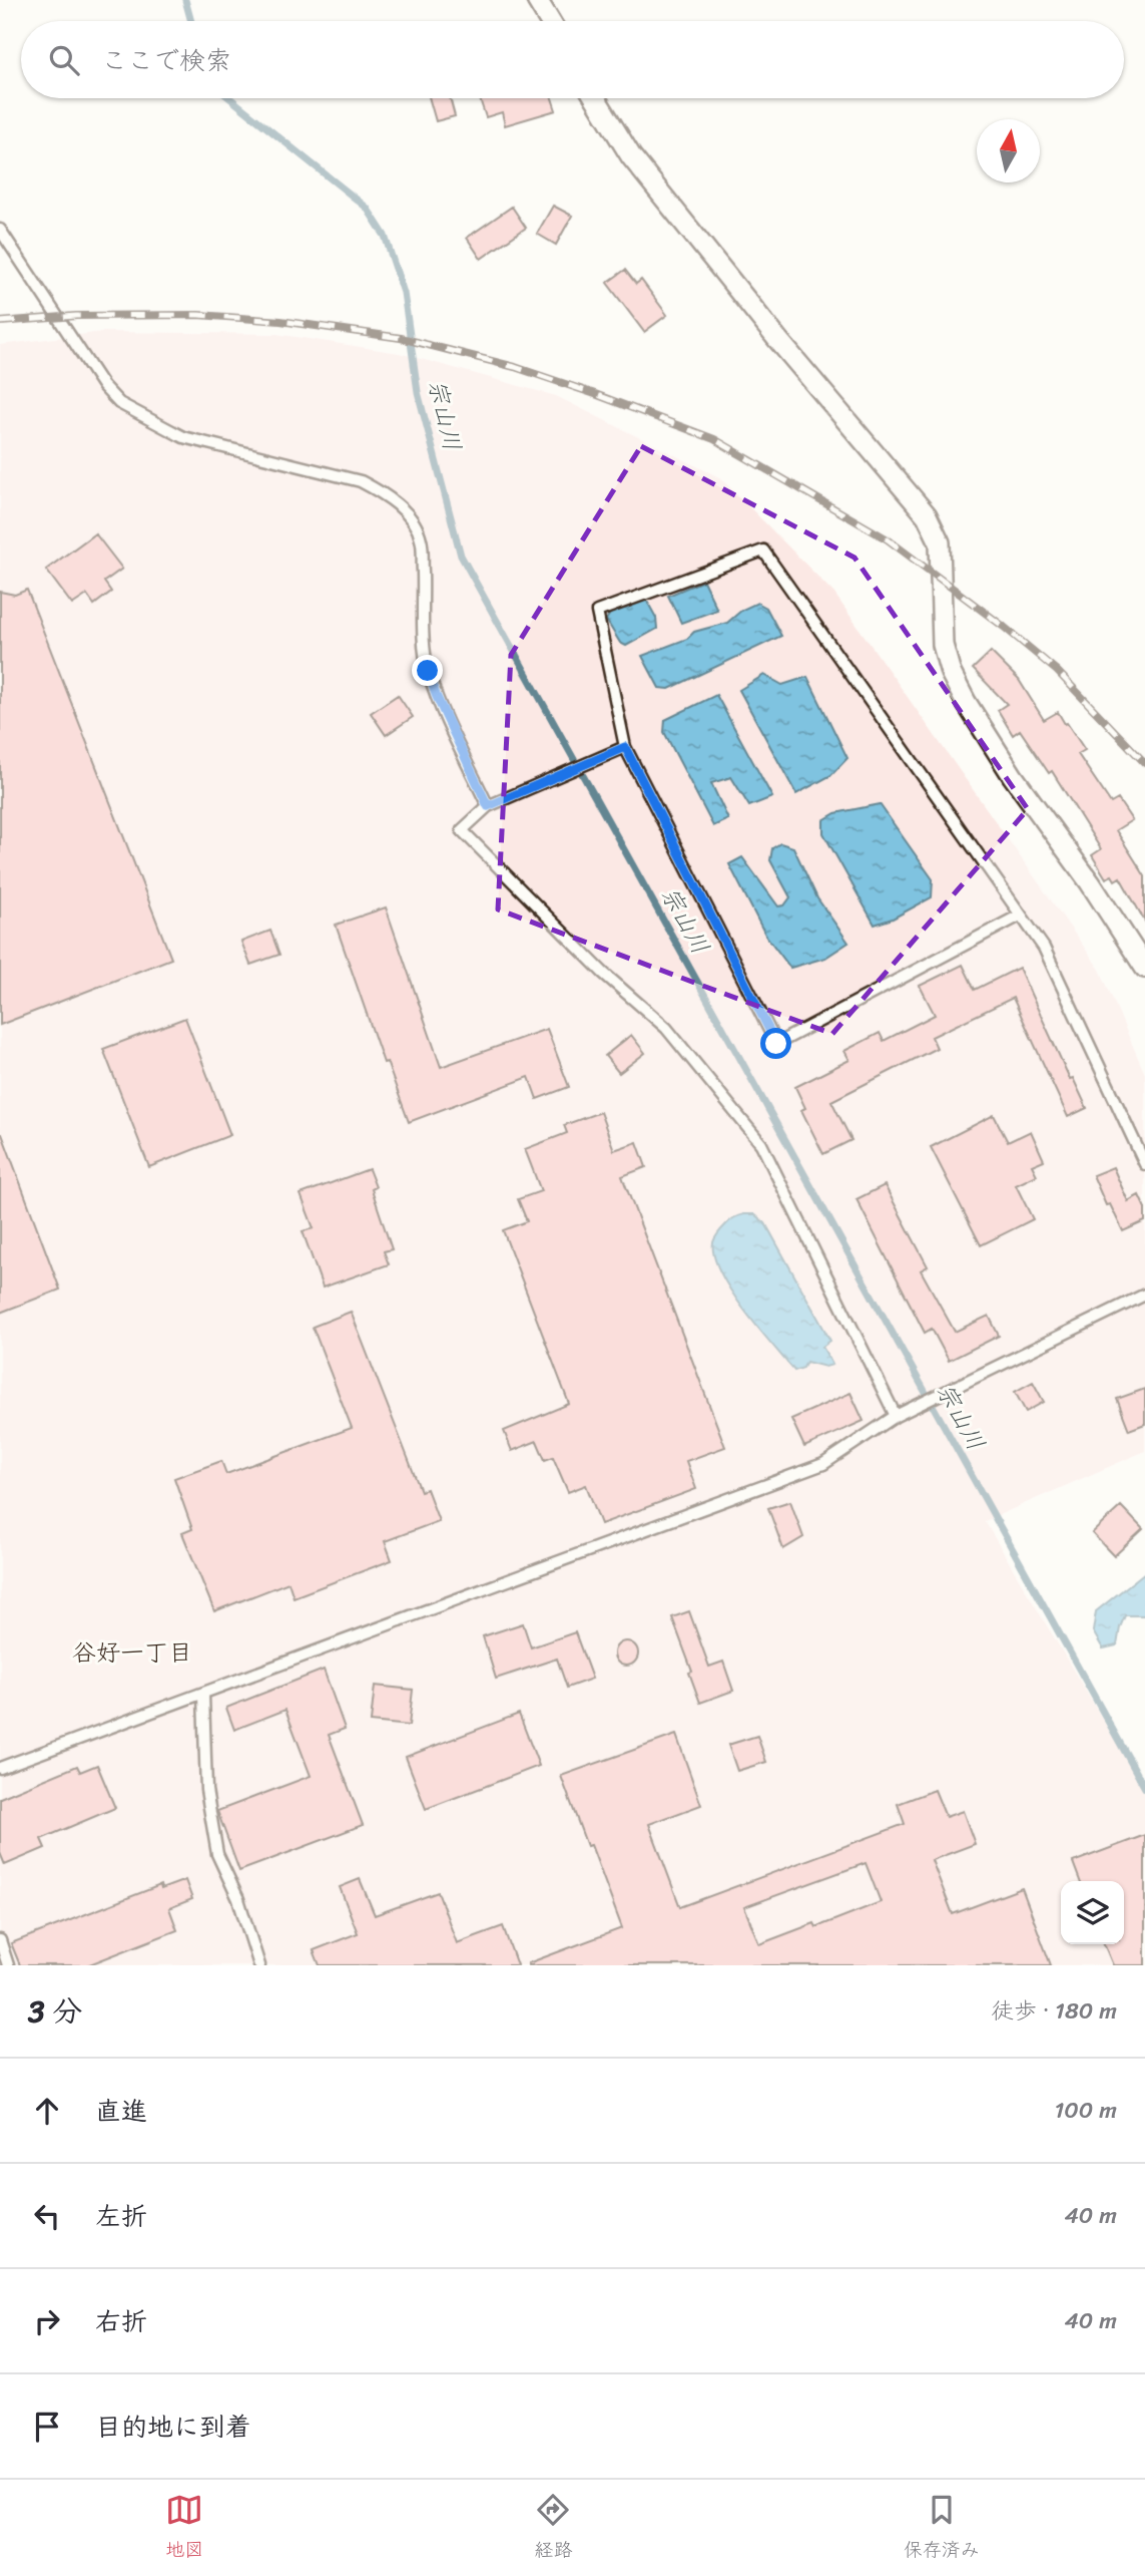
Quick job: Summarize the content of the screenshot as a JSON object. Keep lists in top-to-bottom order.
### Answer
{
  "districts": ["谷好一丁目"],
  "water": ["宗山川"],
  "north": "top",
  "page": {
    "search": "ここで検索",
    "heading": ["3 分", "徒歩 · 180 m"],
    "list": [
      ["直進", "100 m"],
      ["左折", "40 m"],
      ["右折", "40 m"],
      "目的地に到着"
    ],
    "nav": ["地図", "経路", "保存済み"]
  }
}
